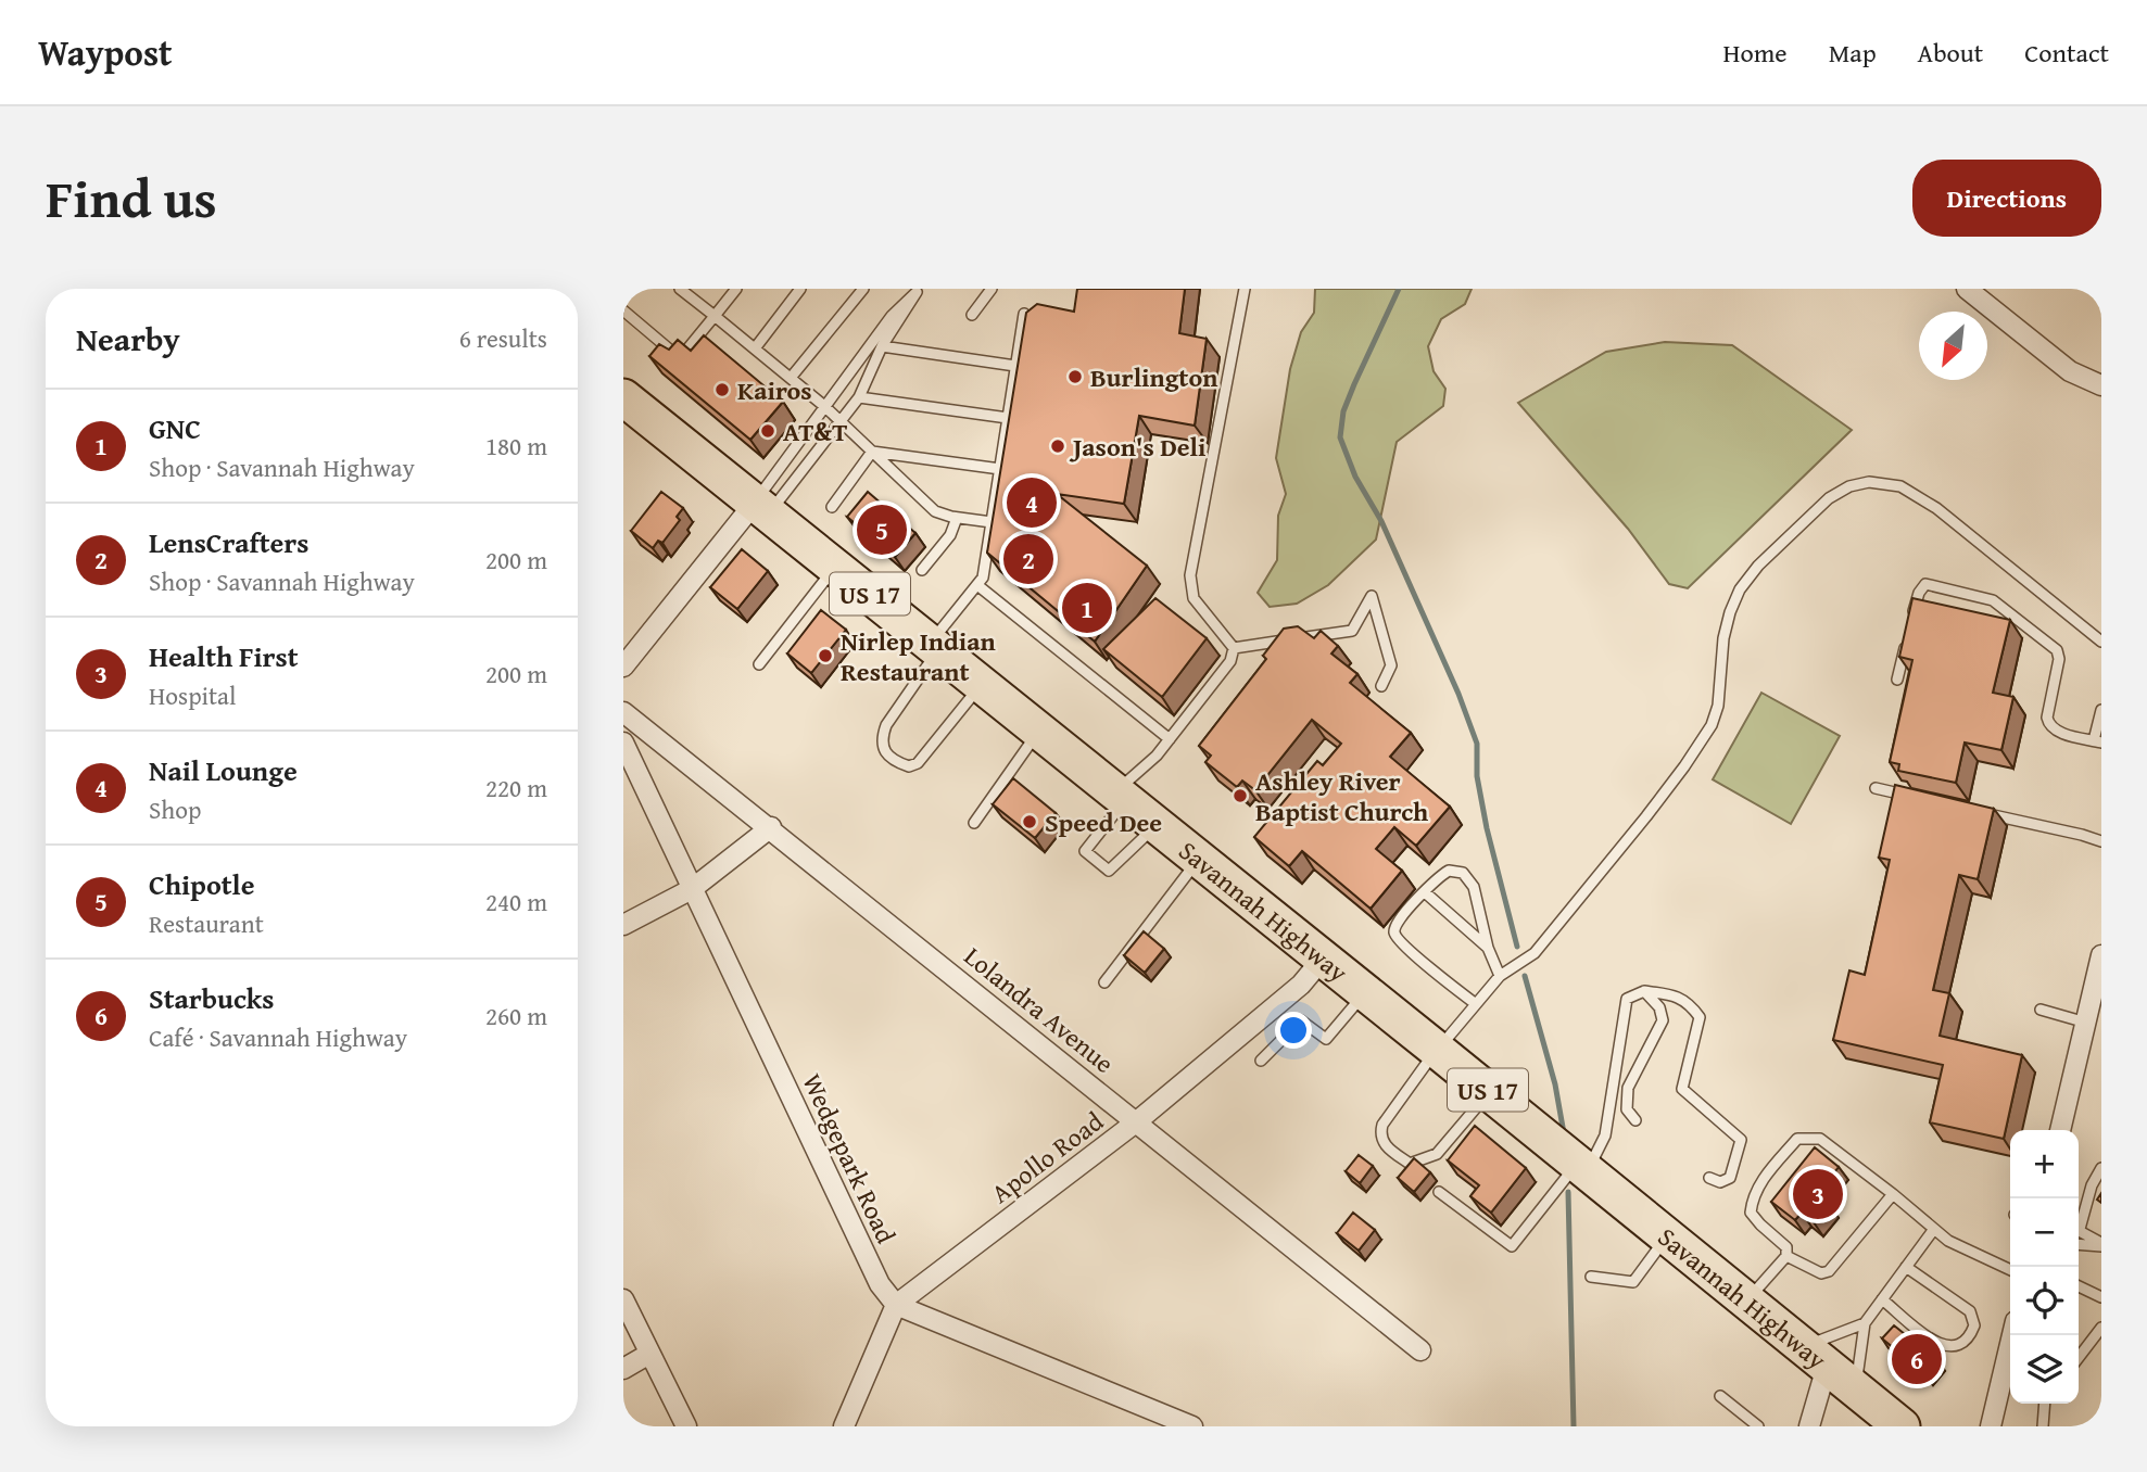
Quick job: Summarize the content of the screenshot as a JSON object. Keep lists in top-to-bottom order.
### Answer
{
  "streets": {
    "highway": ["US 17", "Savannah Highway"],
    "street": ["Lolandra Avenue", "Apollo Road", "Wedgepark Road"]
  },
  "crossings": [
    ["Savannah Highway", "Apollo Road"],
    ["Lolandra Avenue", "Apollo Road"],
    ["Apollo Road", "Wedgepark Road"]
  ],
  "places": [
    "Burlington",
    "Kairos",
    "AT&T",
    "Jason's Deli",
    "Nirlep Indian Restaurant",
    "Ashley River Baptist Church",
    "Speed Dee"
  ],
  "north": "bottom left",
  "page": {
    "header": "Waypost",
    "nav": [
      "Home",
      "Map",
      "About",
      "Contact"
    ],
    "title": "Find us",
    "buttons": "Directions",
    "heading": ["Nearby", "6 results"],
    "list": [
      {
        "mark": "1",
        "name": "GNC",
        "note": "Shop · Savannah Highway",
        "value": "180 m"
      },
      {
        "mark": "2",
        "name": "LensCrafters",
        "note": "Shop · Savannah Highway",
        "value": "200 m"
      },
      {
        "mark": "3",
        "name": "Health First",
        "note": "Hospital",
        "value": "200 m"
      },
      {
        "mark": "4",
        "name": "Nail Lounge",
        "note": "Shop",
        "value": "220 m"
      },
      {
        "mark": "5",
        "name": "Chipotle",
        "note": "Restaurant",
        "value": "240 m"
      },
      {
        "mark": "6",
        "name": "Starbucks",
        "note": "Café · Savannah Highway",
        "value": "260 m"
      }
    ],
    "pins": [
      "4",
      "5",
      "2",
      "1",
      "3",
      "6"
    ],
    "map_buttons": ["+", "−"]
  }
}
